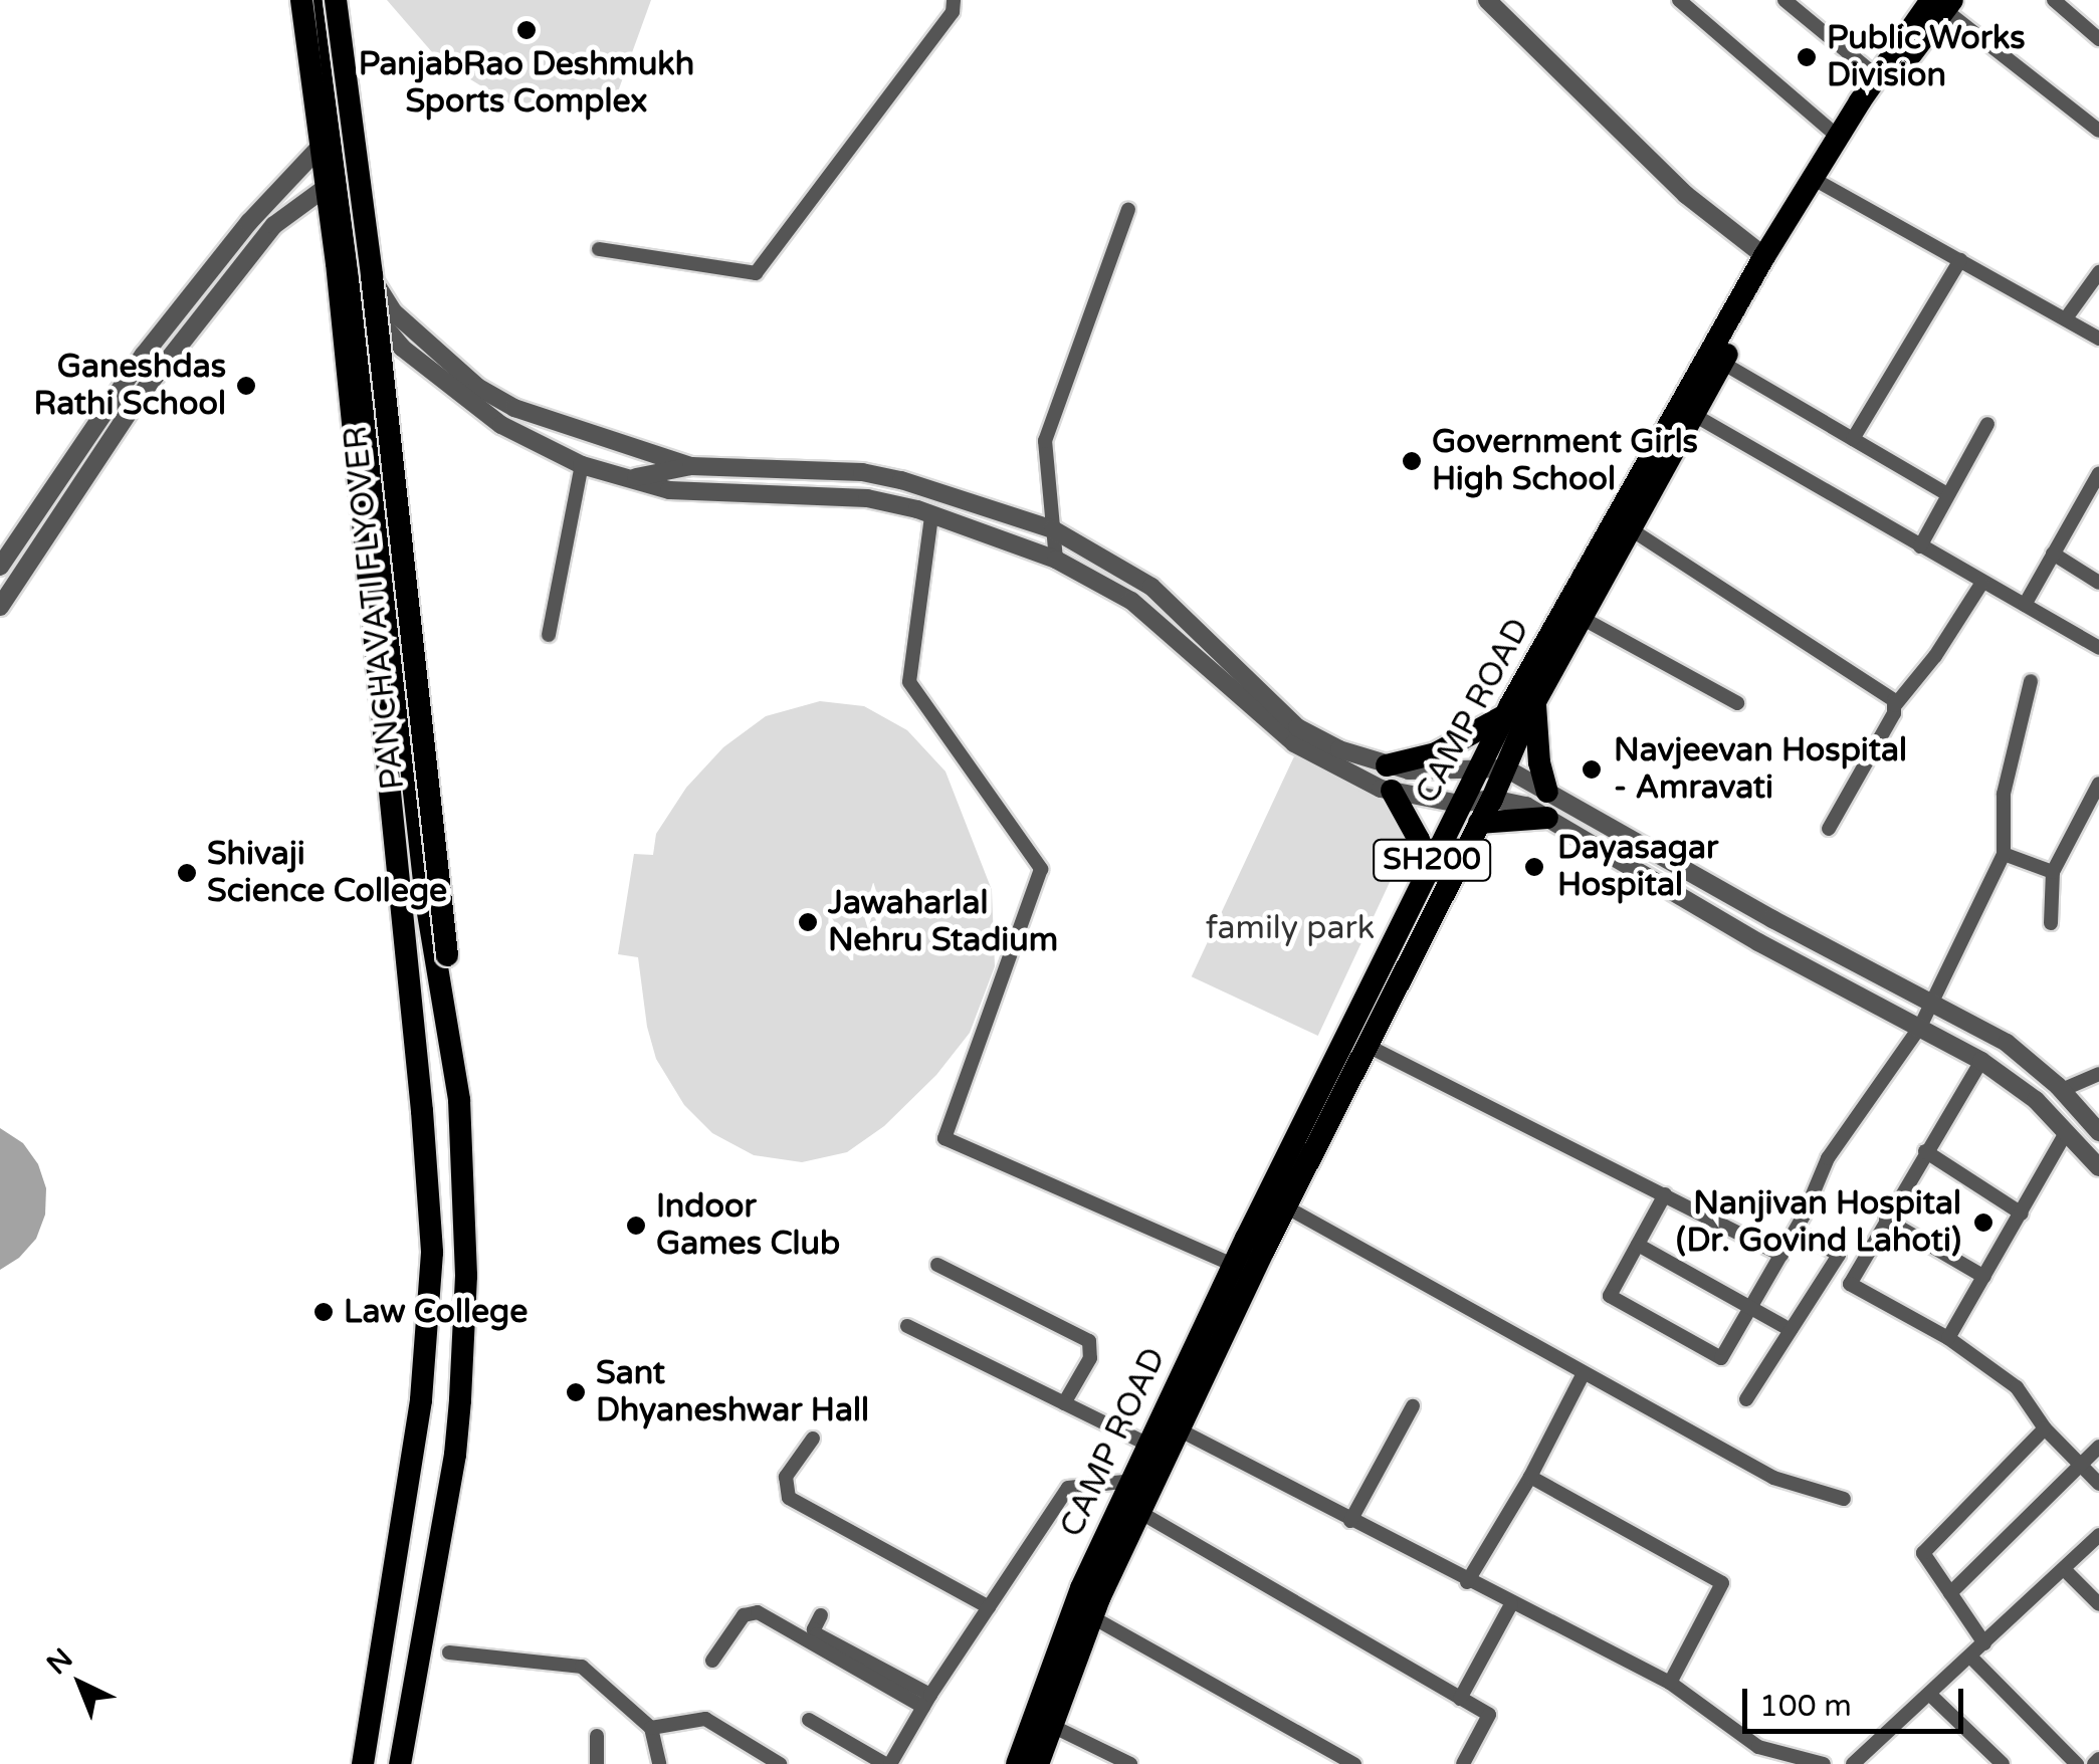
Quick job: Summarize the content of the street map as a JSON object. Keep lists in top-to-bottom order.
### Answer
{
  "streets": {
    "main road": ["PANCHAVATI FLYOVER", "CAMP ROAD", "SH200"]
  },
  "parks": ["family park"],
  "places": [
    "PanjabRao Deshmukh Sports Complex",
    "Public Works Division",
    "Ganeshdas Rathi School",
    "Government Girls High School",
    "Navjeevan Hospital - Amravati",
    "Dayasagar Hospital",
    "Shivaji Science College",
    "Jawaharlal Nehru Stadium",
    "Nanjivan Hospital (Dr. Govind Lahoti)",
    "Indoor Games Club",
    "Law College",
    "Sant Dhyaneshwar Hall"
  ],
  "scale_bar": "100 m",
  "north": "top left"
}
